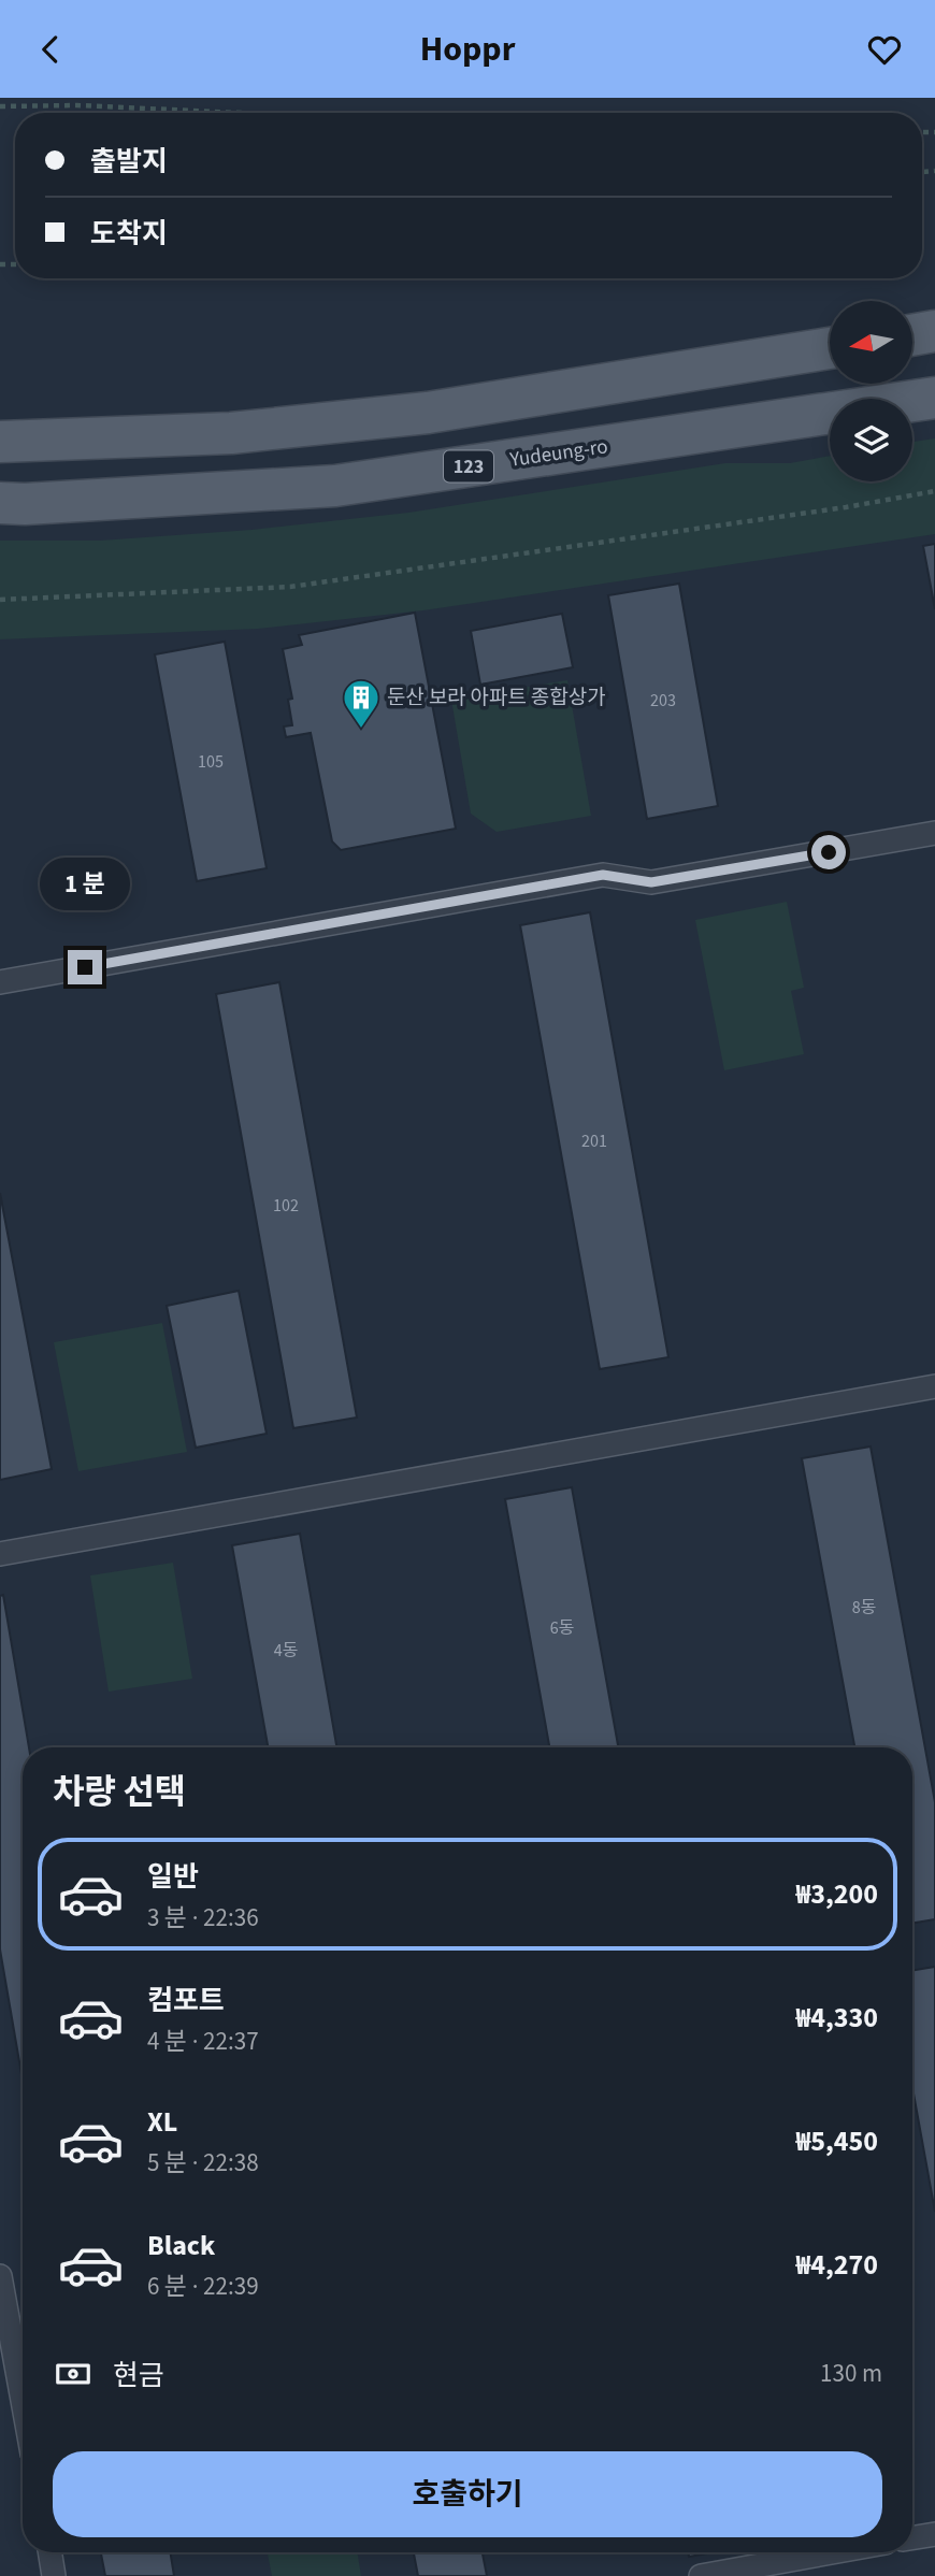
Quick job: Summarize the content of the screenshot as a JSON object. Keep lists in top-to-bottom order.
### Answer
{
  "streets": {
    "main road": ["Yudeung-ro", "123"]
  },
  "places": {
    "building": ["둔산 보라 아파트 종합상가"]
  },
  "house_numbers": [
    "203",
    "105",
    "201",
    "102",
    "8동",
    "6동",
    "4동"
  ],
  "north": "left",
  "page": {
    "header": "Hoppr",
    "banner": ["출발지", "도착지"],
    "bubble": "1 분",
    "heading": "차량 선택",
    "list": [
      {
        "name": "일반",
        "note": "3 분 · 22:36",
        "value": "₩3,200"
      },
      {
        "name": "컴포트",
        "note": "4 분 · 22:37",
        "value": "₩4,330"
      },
      {
        "name": "XL",
        "note": "5 분 · 22:38",
        "value": "₩5,450"
      },
      {
        "name": "Black",
        "note": "6 분 · 22:39",
        "value": "₩4,270"
      }
    ],
    "pay": ["현금", "130 m"],
    "buttons": "호출하기"
  }
}
